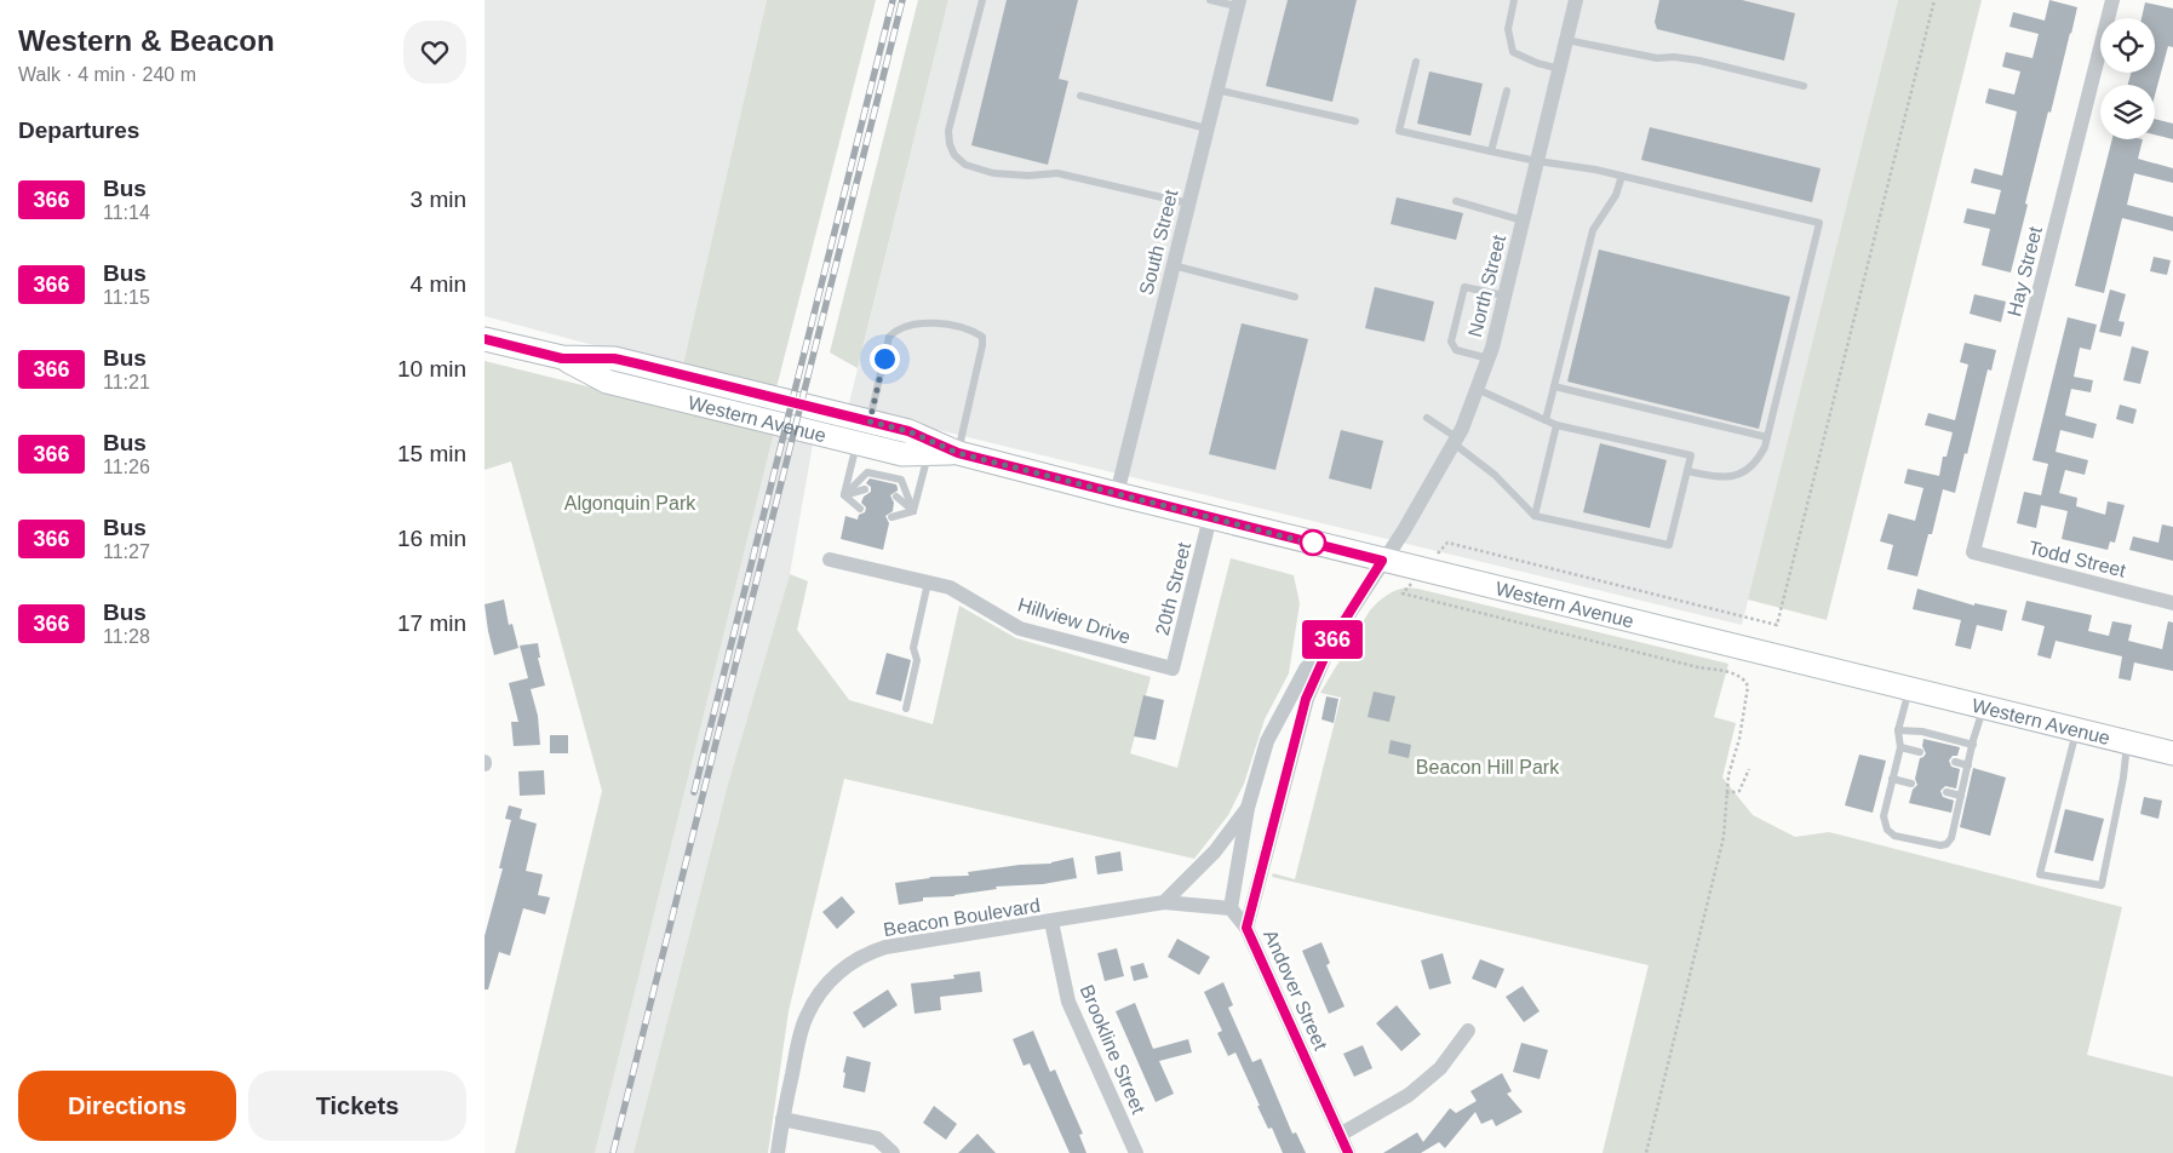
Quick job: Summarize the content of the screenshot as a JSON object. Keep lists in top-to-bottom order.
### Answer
{
  "streets": {
    "main road": ["Western Avenue"],
    "street": [
      "South Street",
      "Hay Street",
      "North Street",
      "Todd Street",
      "20th Street",
      "Hillview Drive",
      "Beacon Boulevard",
      "Andover Street",
      "Brookline Street"
    ]
  },
  "crossings": [
    ["South Street", "Western Avenue"],
    ["Hay Street", "Todd Street"],
    ["North Street", "Western Avenue"],
    ["Western Avenue", "20th Street"],
    ["20th Street", "Hillview Drive"],
    ["Beacon Boulevard", "Brookline Street"]
  ],
  "parks": ["Algonquin Park", "Beacon Hill Park"],
  "lines": ["bus line 366"],
  "page": {
    "heading": [
      ["Western & Beacon", "Walk · 4 min · 240 m"],
      "Departures"
    ],
    "on_map": "366",
    "list": [
      {
        "mark": "366",
        "name": "Bus",
        "note": "11:14",
        "value": "3 min"
      },
      {
        "mark": "366",
        "name": "Bus",
        "note": "11:15",
        "value": "4 min"
      },
      {
        "mark": "366",
        "name": "Bus",
        "note": "11:21",
        "value": "10 min"
      },
      {
        "mark": "366",
        "name": "Bus",
        "note": "11:26",
        "value": "15 min"
      },
      {
        "mark": "366",
        "name": "Bus",
        "note": "11:27",
        "value": "16 min"
      },
      {
        "mark": "366",
        "name": "Bus",
        "note": "11:28",
        "value": "17 min"
      }
    ],
    "buttons": ["Directions", "Tickets"]
  }
}
